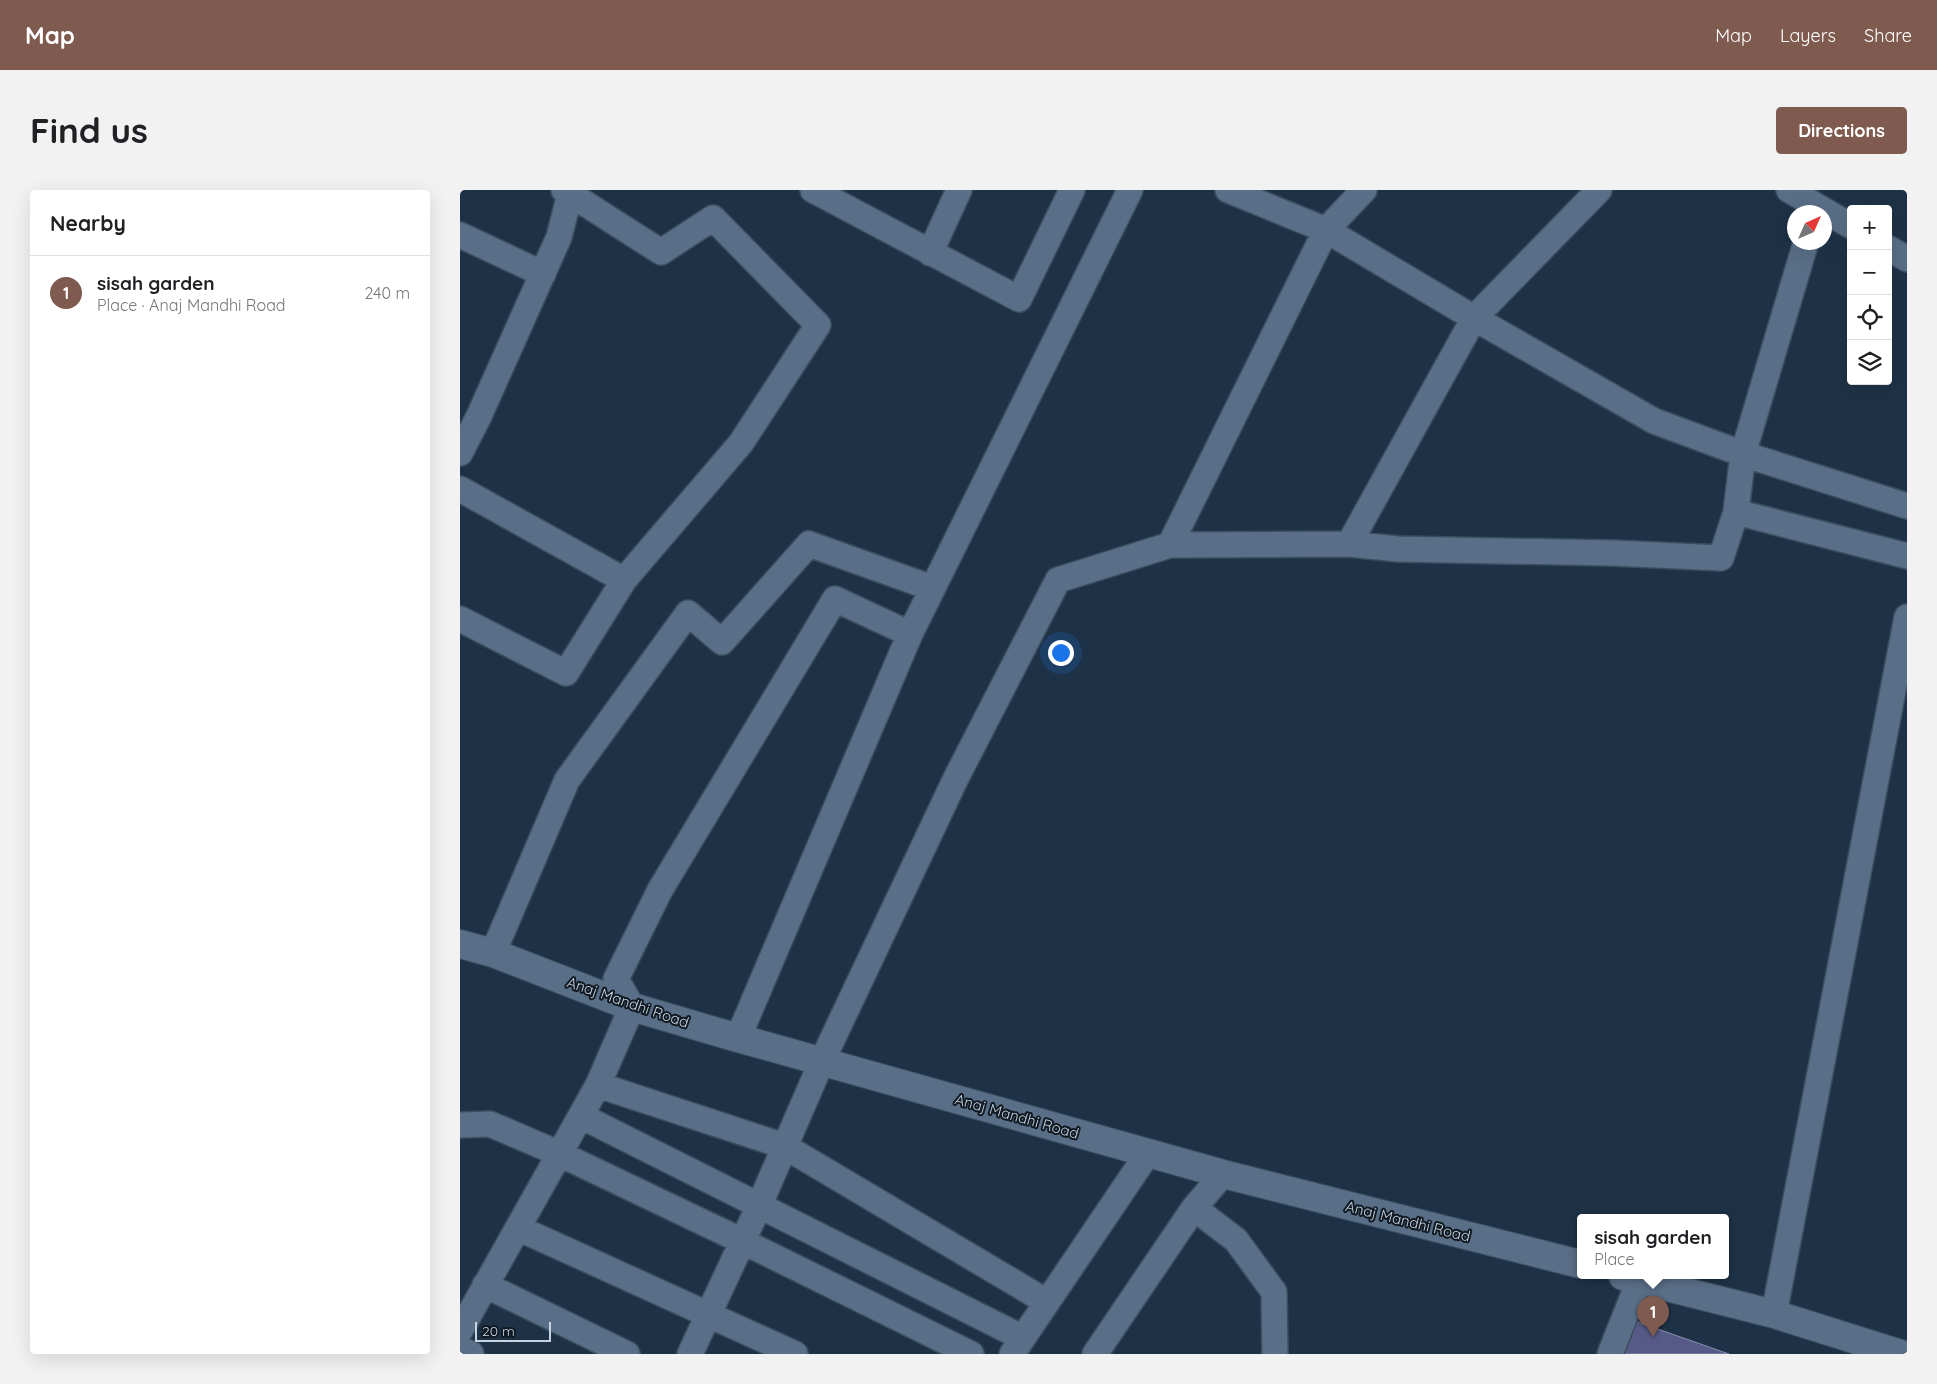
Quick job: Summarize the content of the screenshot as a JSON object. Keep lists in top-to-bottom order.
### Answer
{
  "streets": {
    "street": ["Anaj Mandhi Road"]
  },
  "scale_bar": "20 m",
  "north": "top right",
  "page": {
    "header": "Map",
    "nav": ["Map", "Layers", "Share"],
    "buttons": "Directions",
    "title": "Find us",
    "heading": "Nearby",
    "map_buttons": ["+", "−"],
    "list": [
      {
        "mark": "1",
        "name": "sisah garden",
        "note": "Place · Anaj Mandhi Road",
        "value": "240 m"
      }
    ],
    "popup": ["sisah garden", "Place"],
    "pins": "1",
    "scale": "20 m"
  }
}
